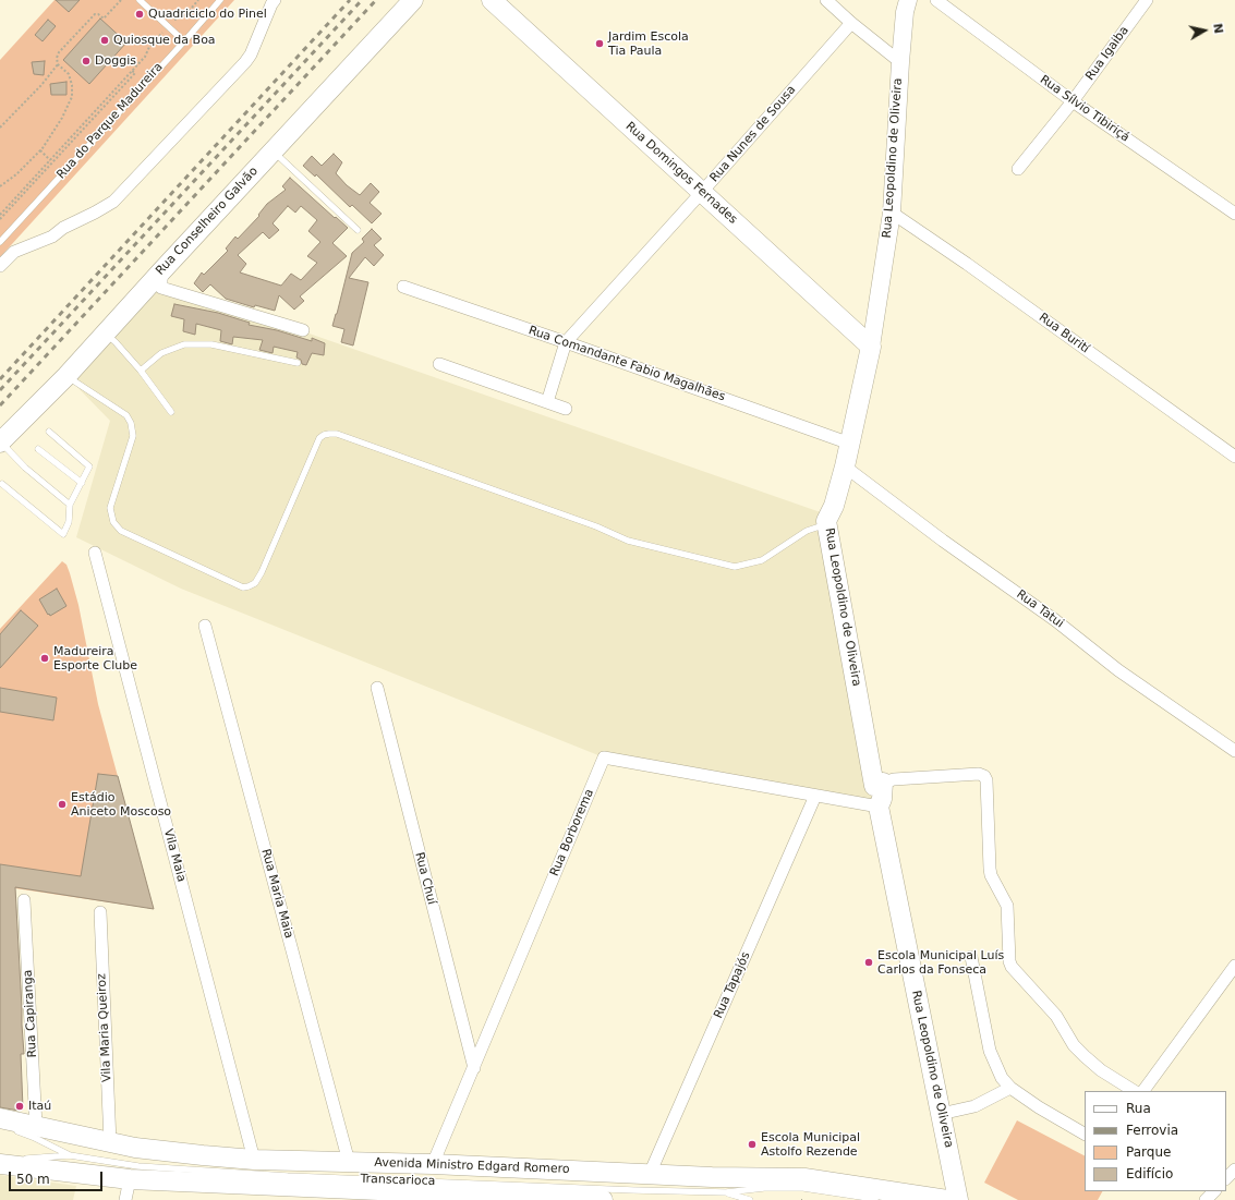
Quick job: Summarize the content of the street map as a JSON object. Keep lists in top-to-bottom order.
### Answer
{
  "streets": {
    "main road": [
      "Rua Leopoldino de Oliveira",
      "Rua Domingos Fernades",
      "Rua Conselheiro Galvão",
      "Avenida Ministro Edgard Romero"
    ],
    "street": [
      "Rua Igaiba",
      "Rua Sílvio Tibiriçá",
      "Rua Nunes de Sousa",
      "Rua Burití",
      "Rua Comandante Fabio Magalhães",
      "Rua Tatui",
      "Rua Borborema",
      "Vila Maia",
      "Rua Chuí",
      "Rua Maria Maia",
      "Rua Tapajós",
      "Rua Capiranga",
      "Vila Maria Queiroz"
    ],
    "lane": ["Rua do Parque Madureira", "Transcarioca"]
  },
  "crossings": [
    ["Rua Igaiba", "Rua Sílvio Tibiriçá"],
    ["Rua Nunes de Sousa", "Rua Domingos Fernades"],
    ["Rua Nunes de Sousa", "Rua Comandante Fabio Magalhães"],
    ["Rua Leopoldino de Oliveira", "Rua Domingos Fernades"],
    ["Rua Leopoldino de Oliveira", "Rua Burití"],
    ["Rua Leopoldino de Oliveira", "Rua Comandante Fabio Magalhães"],
    ["Rua Leopoldino de Oliveira", "Rua Tatui"],
    ["Rua Leopoldino de Oliveira", "Rua Borborema"],
    ["Rua Borborema", "Rua Chuí"],
    ["Rua Borborema", "Rua Tapajós"],
    ["Rua Borborema", "Avenida Ministro Edgard Romero"],
    ["Vila Maia", "Avenida Ministro Edgard Romero"],
    ["Rua Maria Maia", "Avenida Ministro Edgard Romero"],
    ["Rua Tapajós", "Avenida Ministro Edgard Romero"],
    ["Rua Capiranga", "Avenida Ministro Edgard Romero"],
    ["Vila Maria Queiroz", "Avenida Ministro Edgard Romero"],
    ["Avenida Ministro Edgard Romero", "Transcarioca"]
  ],
  "places": [
    "Quadriciclo do Pinel",
    "Quiosque da Boa",
    "Jardim Escola Tia Paula",
    "Doggis",
    "Madureira Esporte Clube",
    "Estádio Aniceto Moscoso",
    "Escola Municipal Luís Carlos da Fonseca",
    "Itaú",
    "Escola Municipal Astolfo Rezende"
  ],
  "legend": [
    "Rua",
    "Ferrovia",
    "Parque",
    "Edifício"
  ],
  "scale_bar": "50 m",
  "north": "right"
}
